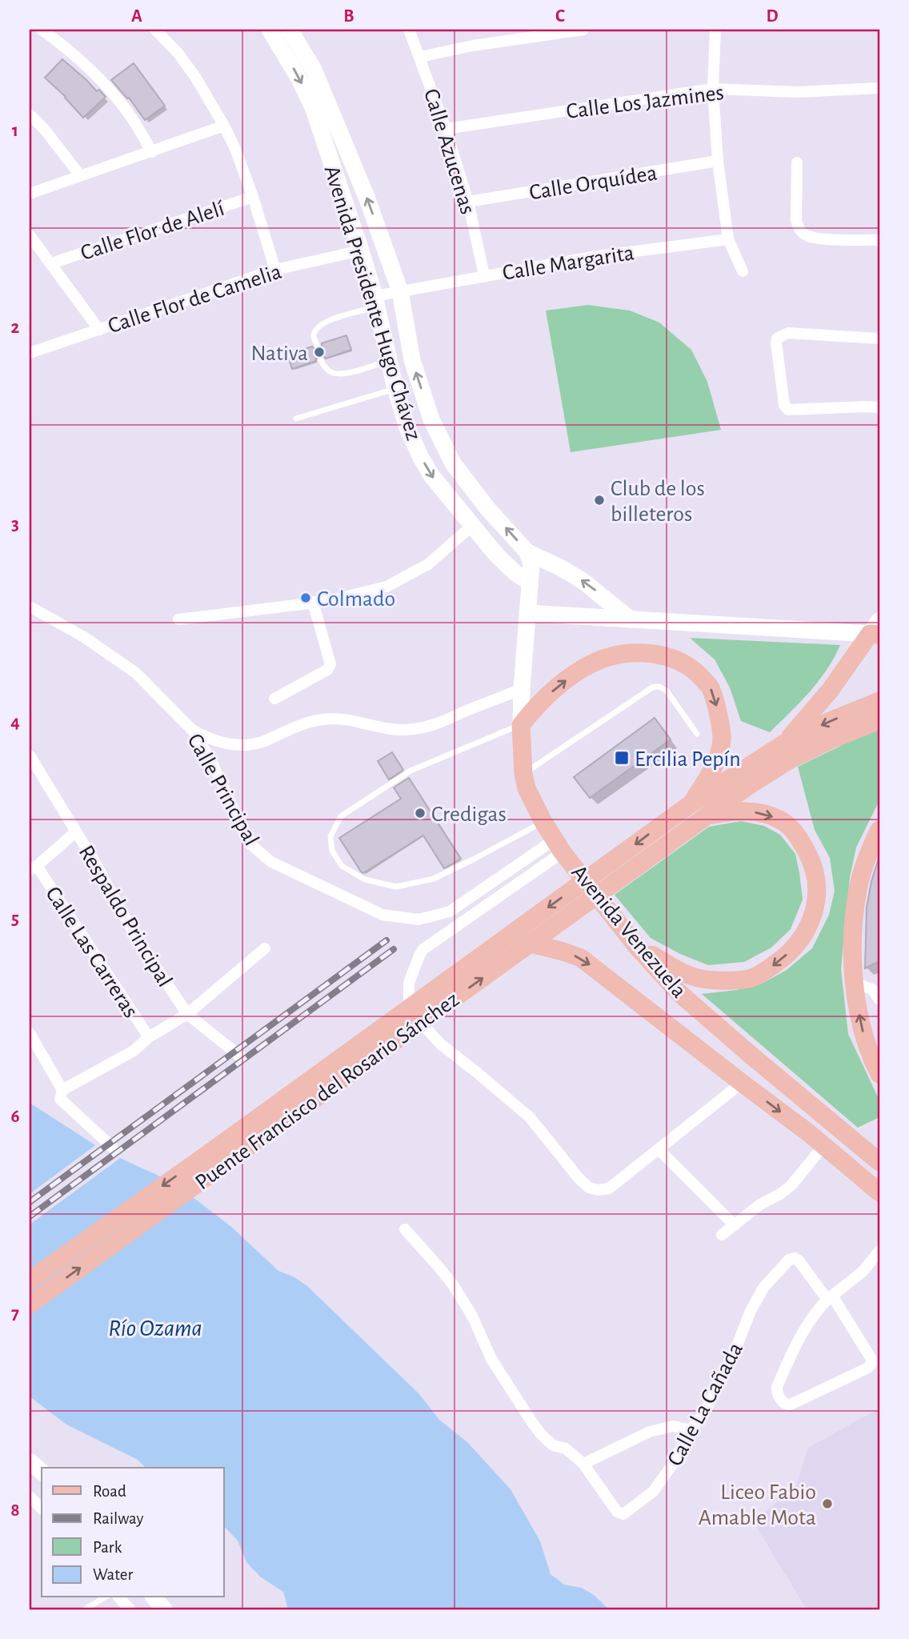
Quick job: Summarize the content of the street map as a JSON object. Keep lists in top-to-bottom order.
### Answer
{
  "streets": {
    "main road": ["Avenida Presidente Hugo Chávez", "Avenida Venezuela", "Puente Francisco del Rosario Sánchez"],
    "street": [
      "Calle Los Jazmines",
      "Calle Azucenas",
      "Calle Orquídea",
      "Calle Flor de Alelí",
      "Calle Margarita",
      "Calle Flor de Camelia",
      "Calle Principal",
      "Respaldo Principal",
      "Calle Las Carreras",
      "Calle La Cañada"
    ]
  },
  "crossings": [
    ["Calle Los Jazmines", "Calle Azucenas"],
    ["Calle Azucenas", "Calle Orquídea"],
    ["Calle Azucenas", "Calle Margarita"],
    ["Calle Margarita", "Avenida Presidente Hugo Chávez"],
    ["Calle Flor de Camelia", "Avenida Presidente Hugo Chávez"],
    ["Calle Principal", "Avenida Venezuela"]
  ],
  "water": ["Río Ozama"],
  "places": {
    "other": [
      "Nativa",
      "Club de los billeteros",
      "Colmado",
      "Credigas",
      "Liceo Fabio Amable Mota"
    ],
    "transit": ["Ercilia Pepín"]
  },
  "legend": [
    "Road",
    "Railway",
    "Park",
    "Water"
  ],
  "grid": {
    "columns": [
      "A",
      "B",
      "C",
      "D"
    ],
    "rows": [
      "1",
      "2",
      "3",
      "4",
      "5",
      "6",
      "7",
      "8"
    ]
  }
}
